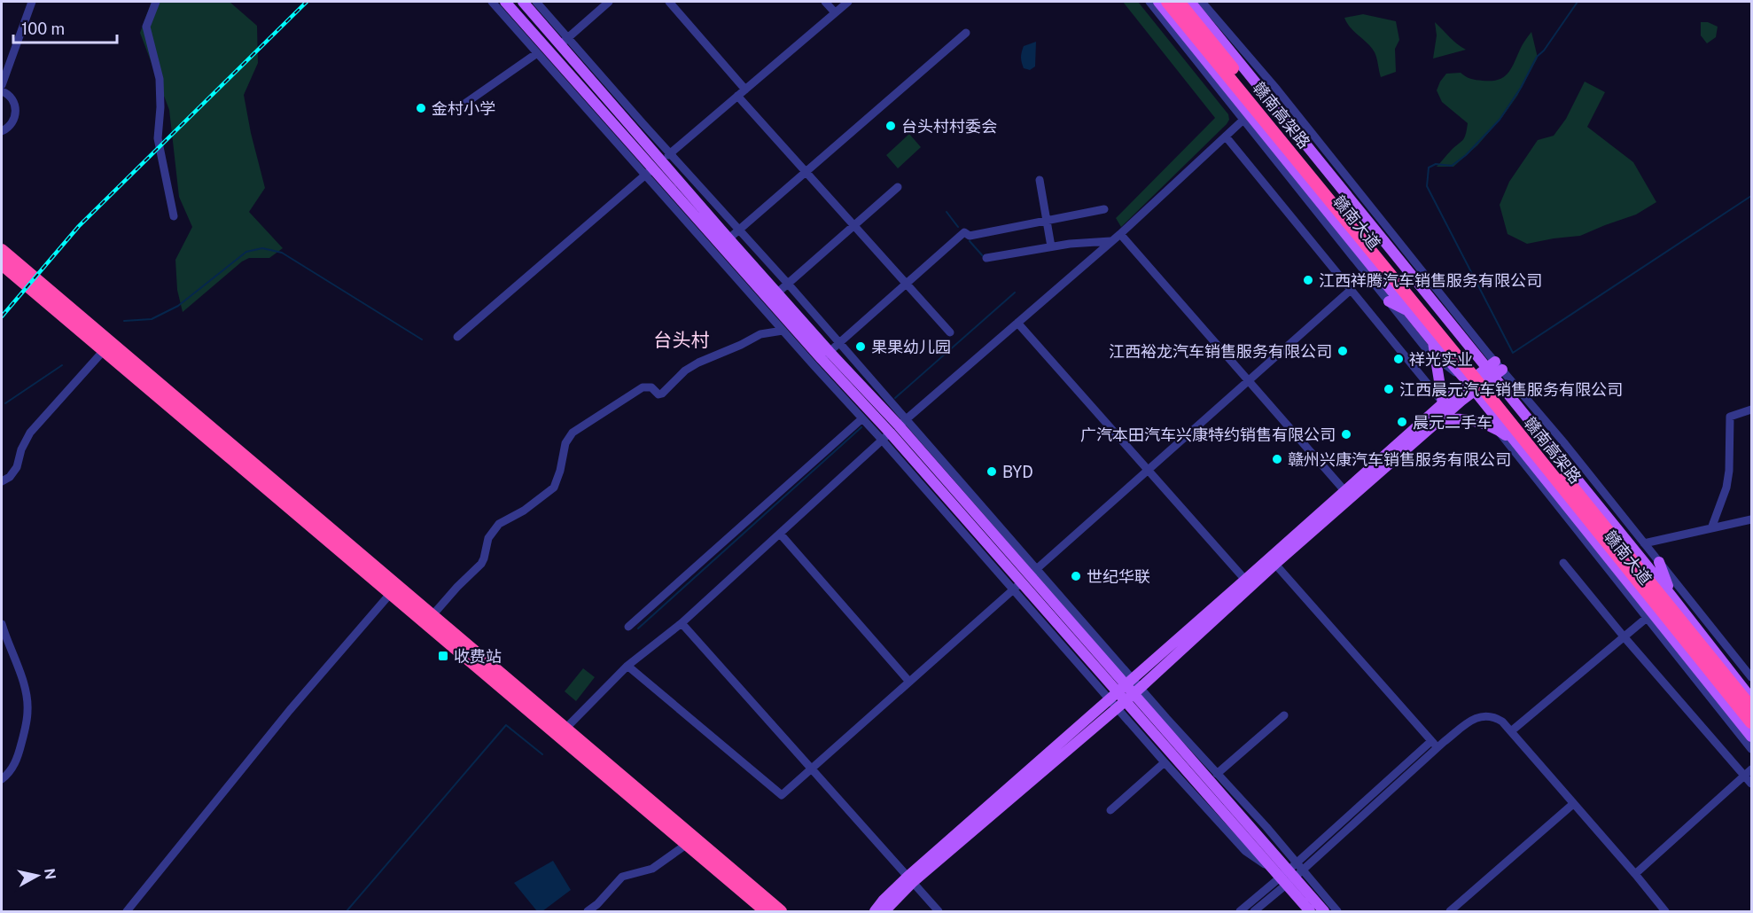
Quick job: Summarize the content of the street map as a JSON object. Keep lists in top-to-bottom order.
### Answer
{
  "streets": {
    "highway": ["赣南高架路"],
    "main road": ["赣南大道"]
  },
  "districts": ["台头村"],
  "places": {
    "other": [
      "金村小学",
      "台头村村委会",
      "江西祥腾汽车销售服务有限公司",
      "果果幼儿园",
      "江西裕龙汽车销售服务有限公司",
      "祥光实业",
      "江西晨元汽车销售服务有限公司",
      "晨元二手车",
      "广汽本田汽车兴康特约销售有限公司",
      "赣州兴康汽车销售服务有限公司",
      "BYD",
      "世纪华联"
    ],
    "transit": ["收费站"]
  },
  "scale_bar": "100 m",
  "north": "right"
}
